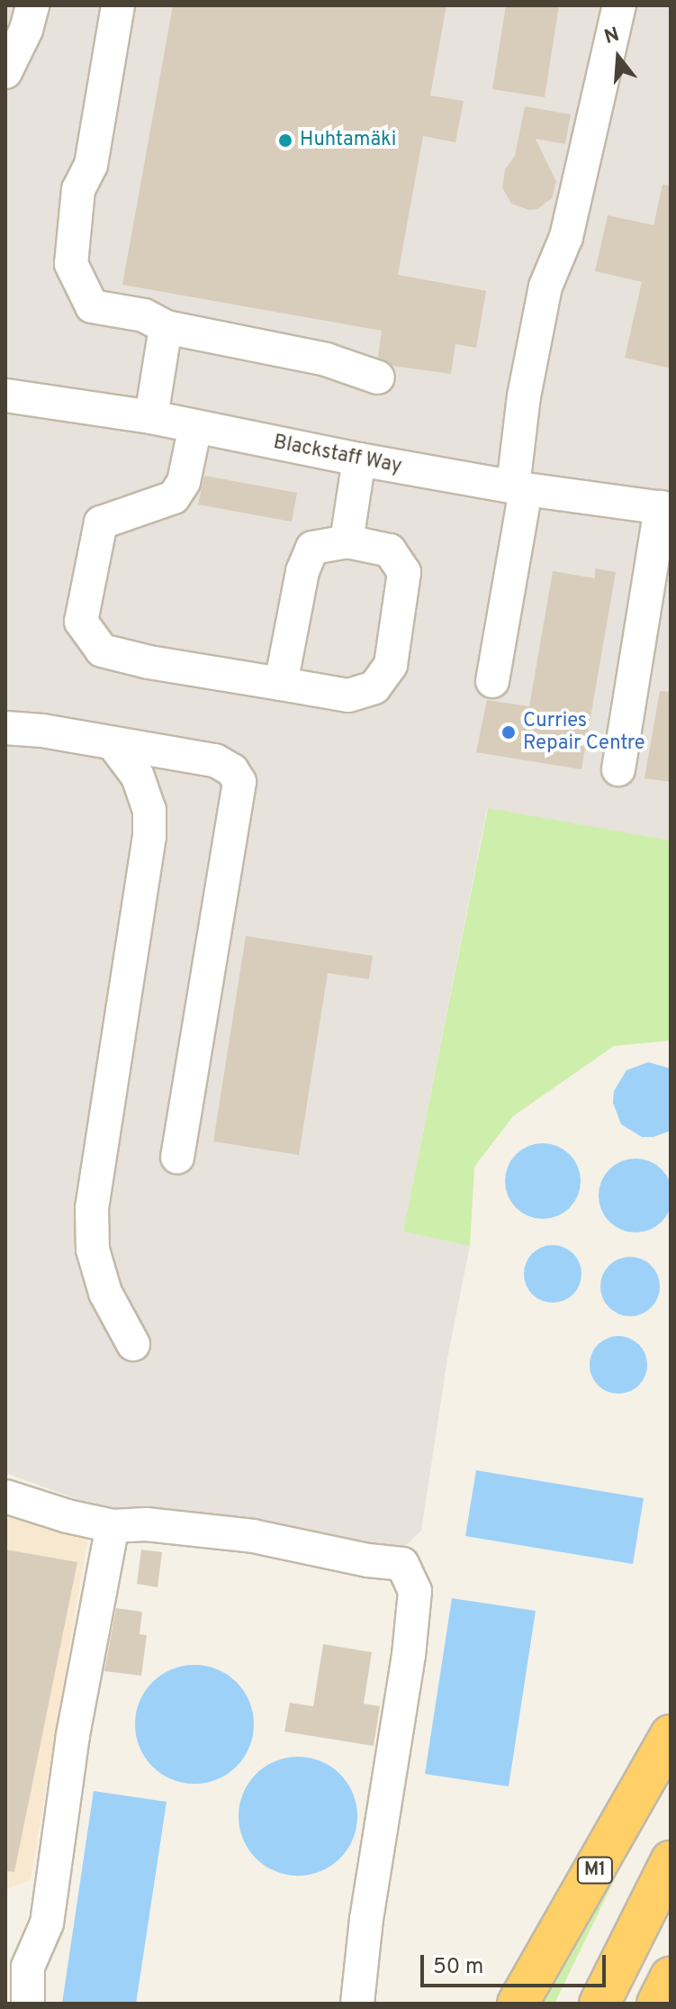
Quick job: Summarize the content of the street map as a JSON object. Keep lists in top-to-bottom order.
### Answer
{
  "streets": {
    "highway": ["M1"],
    "street": ["Blackstaff Way"]
  },
  "places": ["Huhtamäki", "Curries Repair Centre"],
  "scale_bar": "50 m",
  "north": "top"
}
